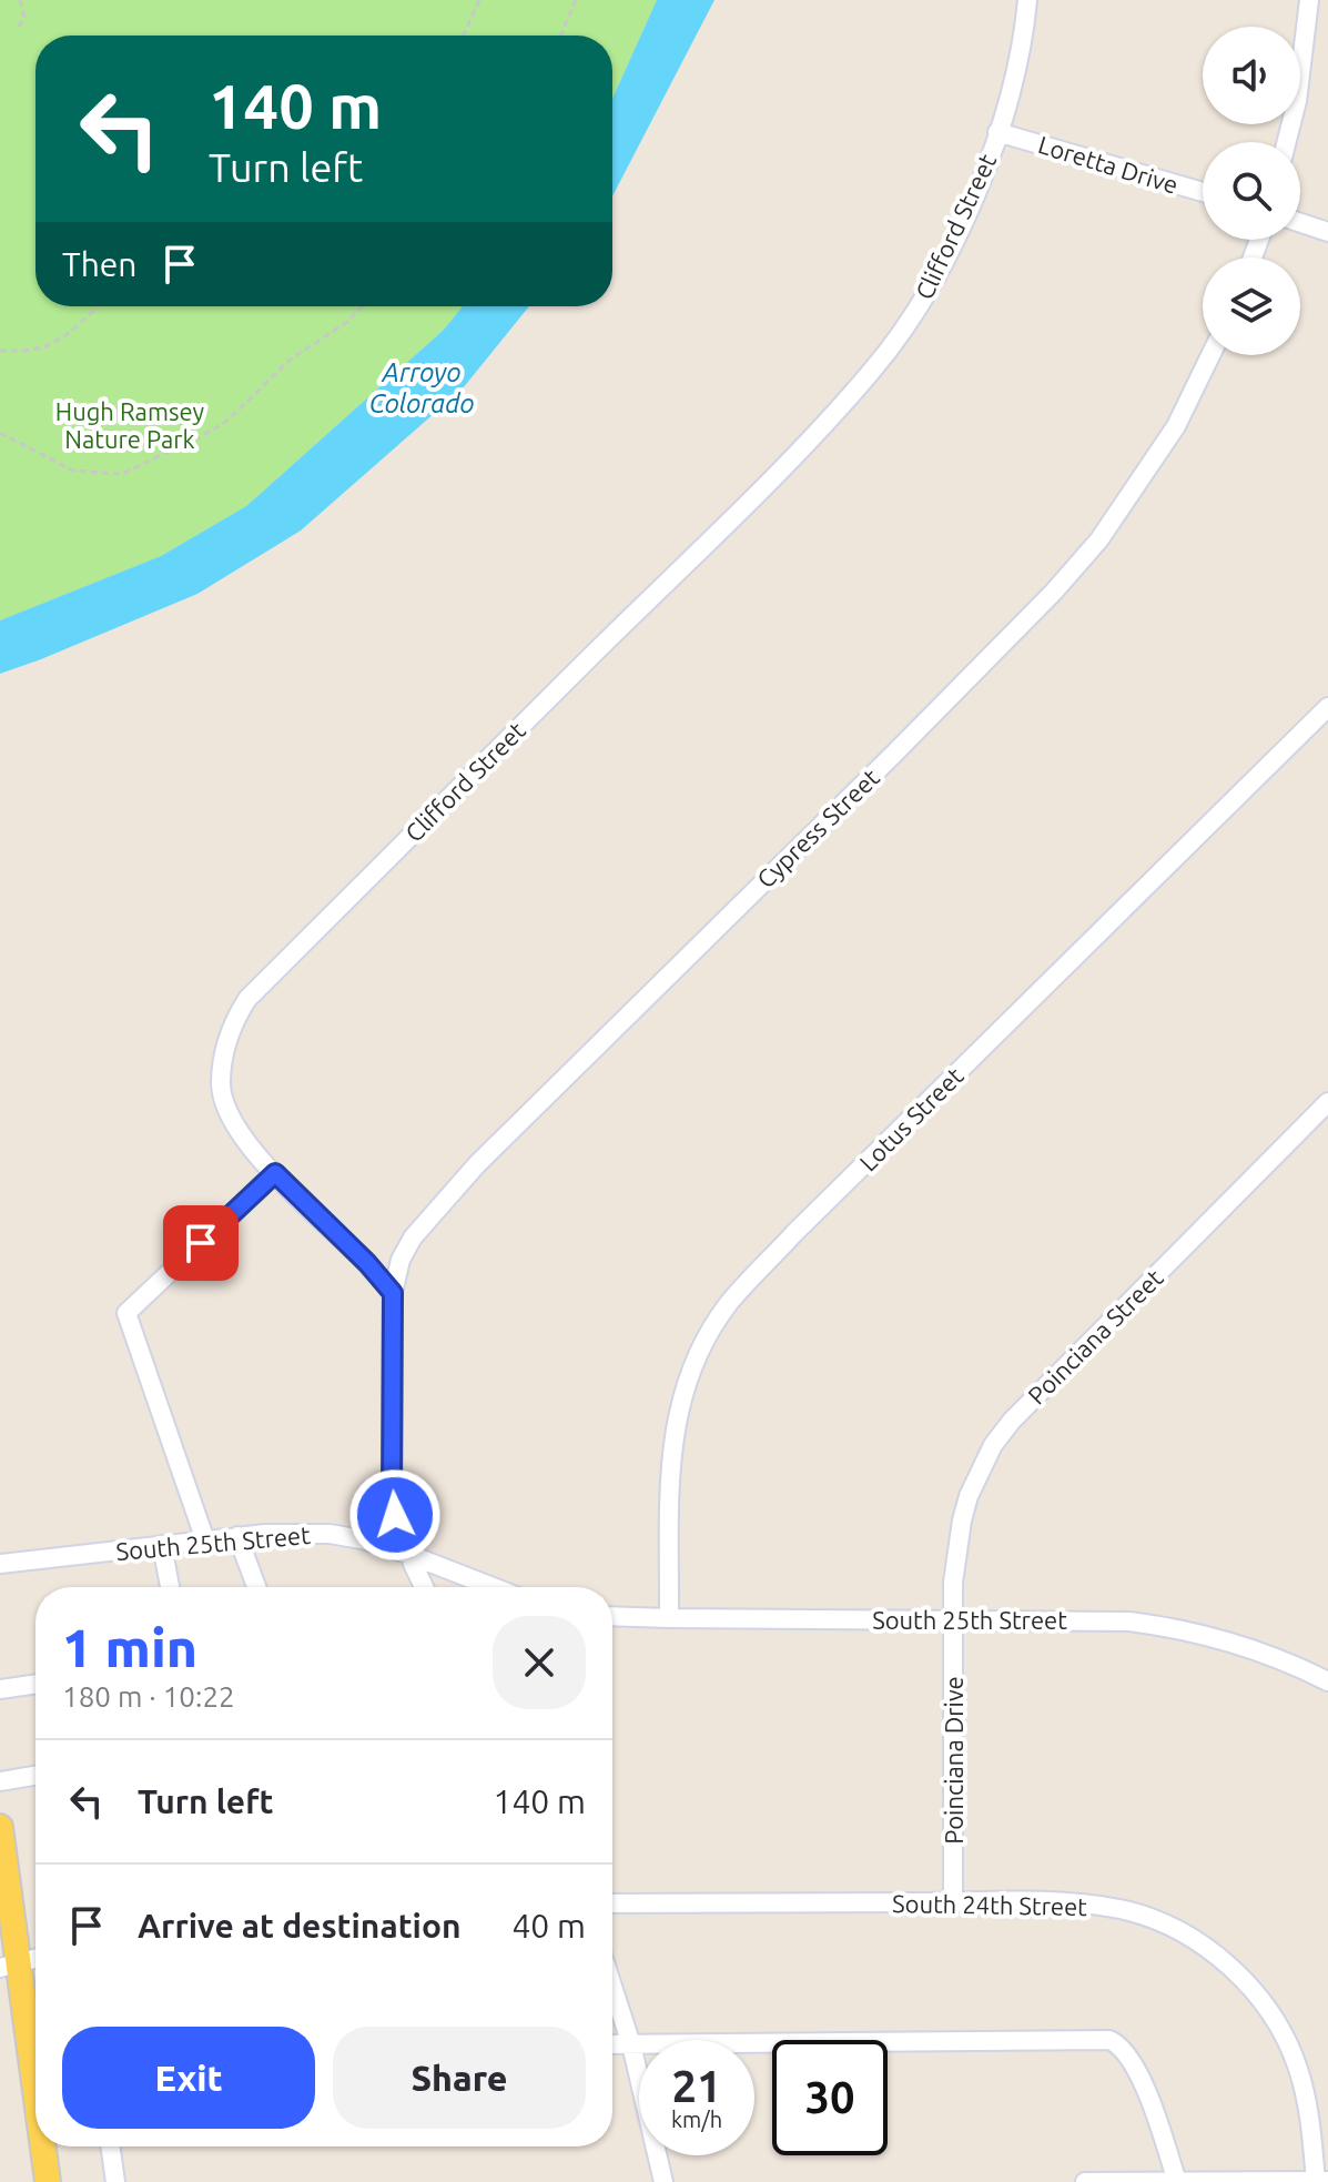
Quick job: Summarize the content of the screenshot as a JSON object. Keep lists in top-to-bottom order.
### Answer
{
  "streets": {
    "street": [
      "Loretta Drive",
      "Clifford Street",
      "Cypress Street",
      "Lotus Street",
      "Poinciana Street",
      "South 25th Street",
      "Poinciana Drive",
      "South 24th Street"
    ]
  },
  "crossings": [
    ["Loretta Drive", "Clifford Street"],
    ["Clifford Street", "Cypress Street"],
    ["Lotus Street", "South 25th Street"],
    ["Poinciana Street", "South 25th Street"],
    ["Poinciana Street", "Poinciana Drive"],
    ["South 25th Street", "Poinciana Drive"],
    ["Poinciana Drive", "South 24th Street"]
  ],
  "water": ["Arroyo Colorado"],
  "parks": ["Hugh Ramsey Nature Park"],
  "page": {
    "turn": ["140 m", "Turn left"],
    "then": "Then",
    "heading": ["1 min", "180 m · 10:22"],
    "list": [
      {
        "name": "Turn left",
        "value": "140 m"
      },
      {
        "name": "Arrive at destination",
        "value": "40 m"
      }
    ],
    "buttons": ["Exit", "Share"],
    "speed": "21 km/h",
    "limit": "30"
  }
}
